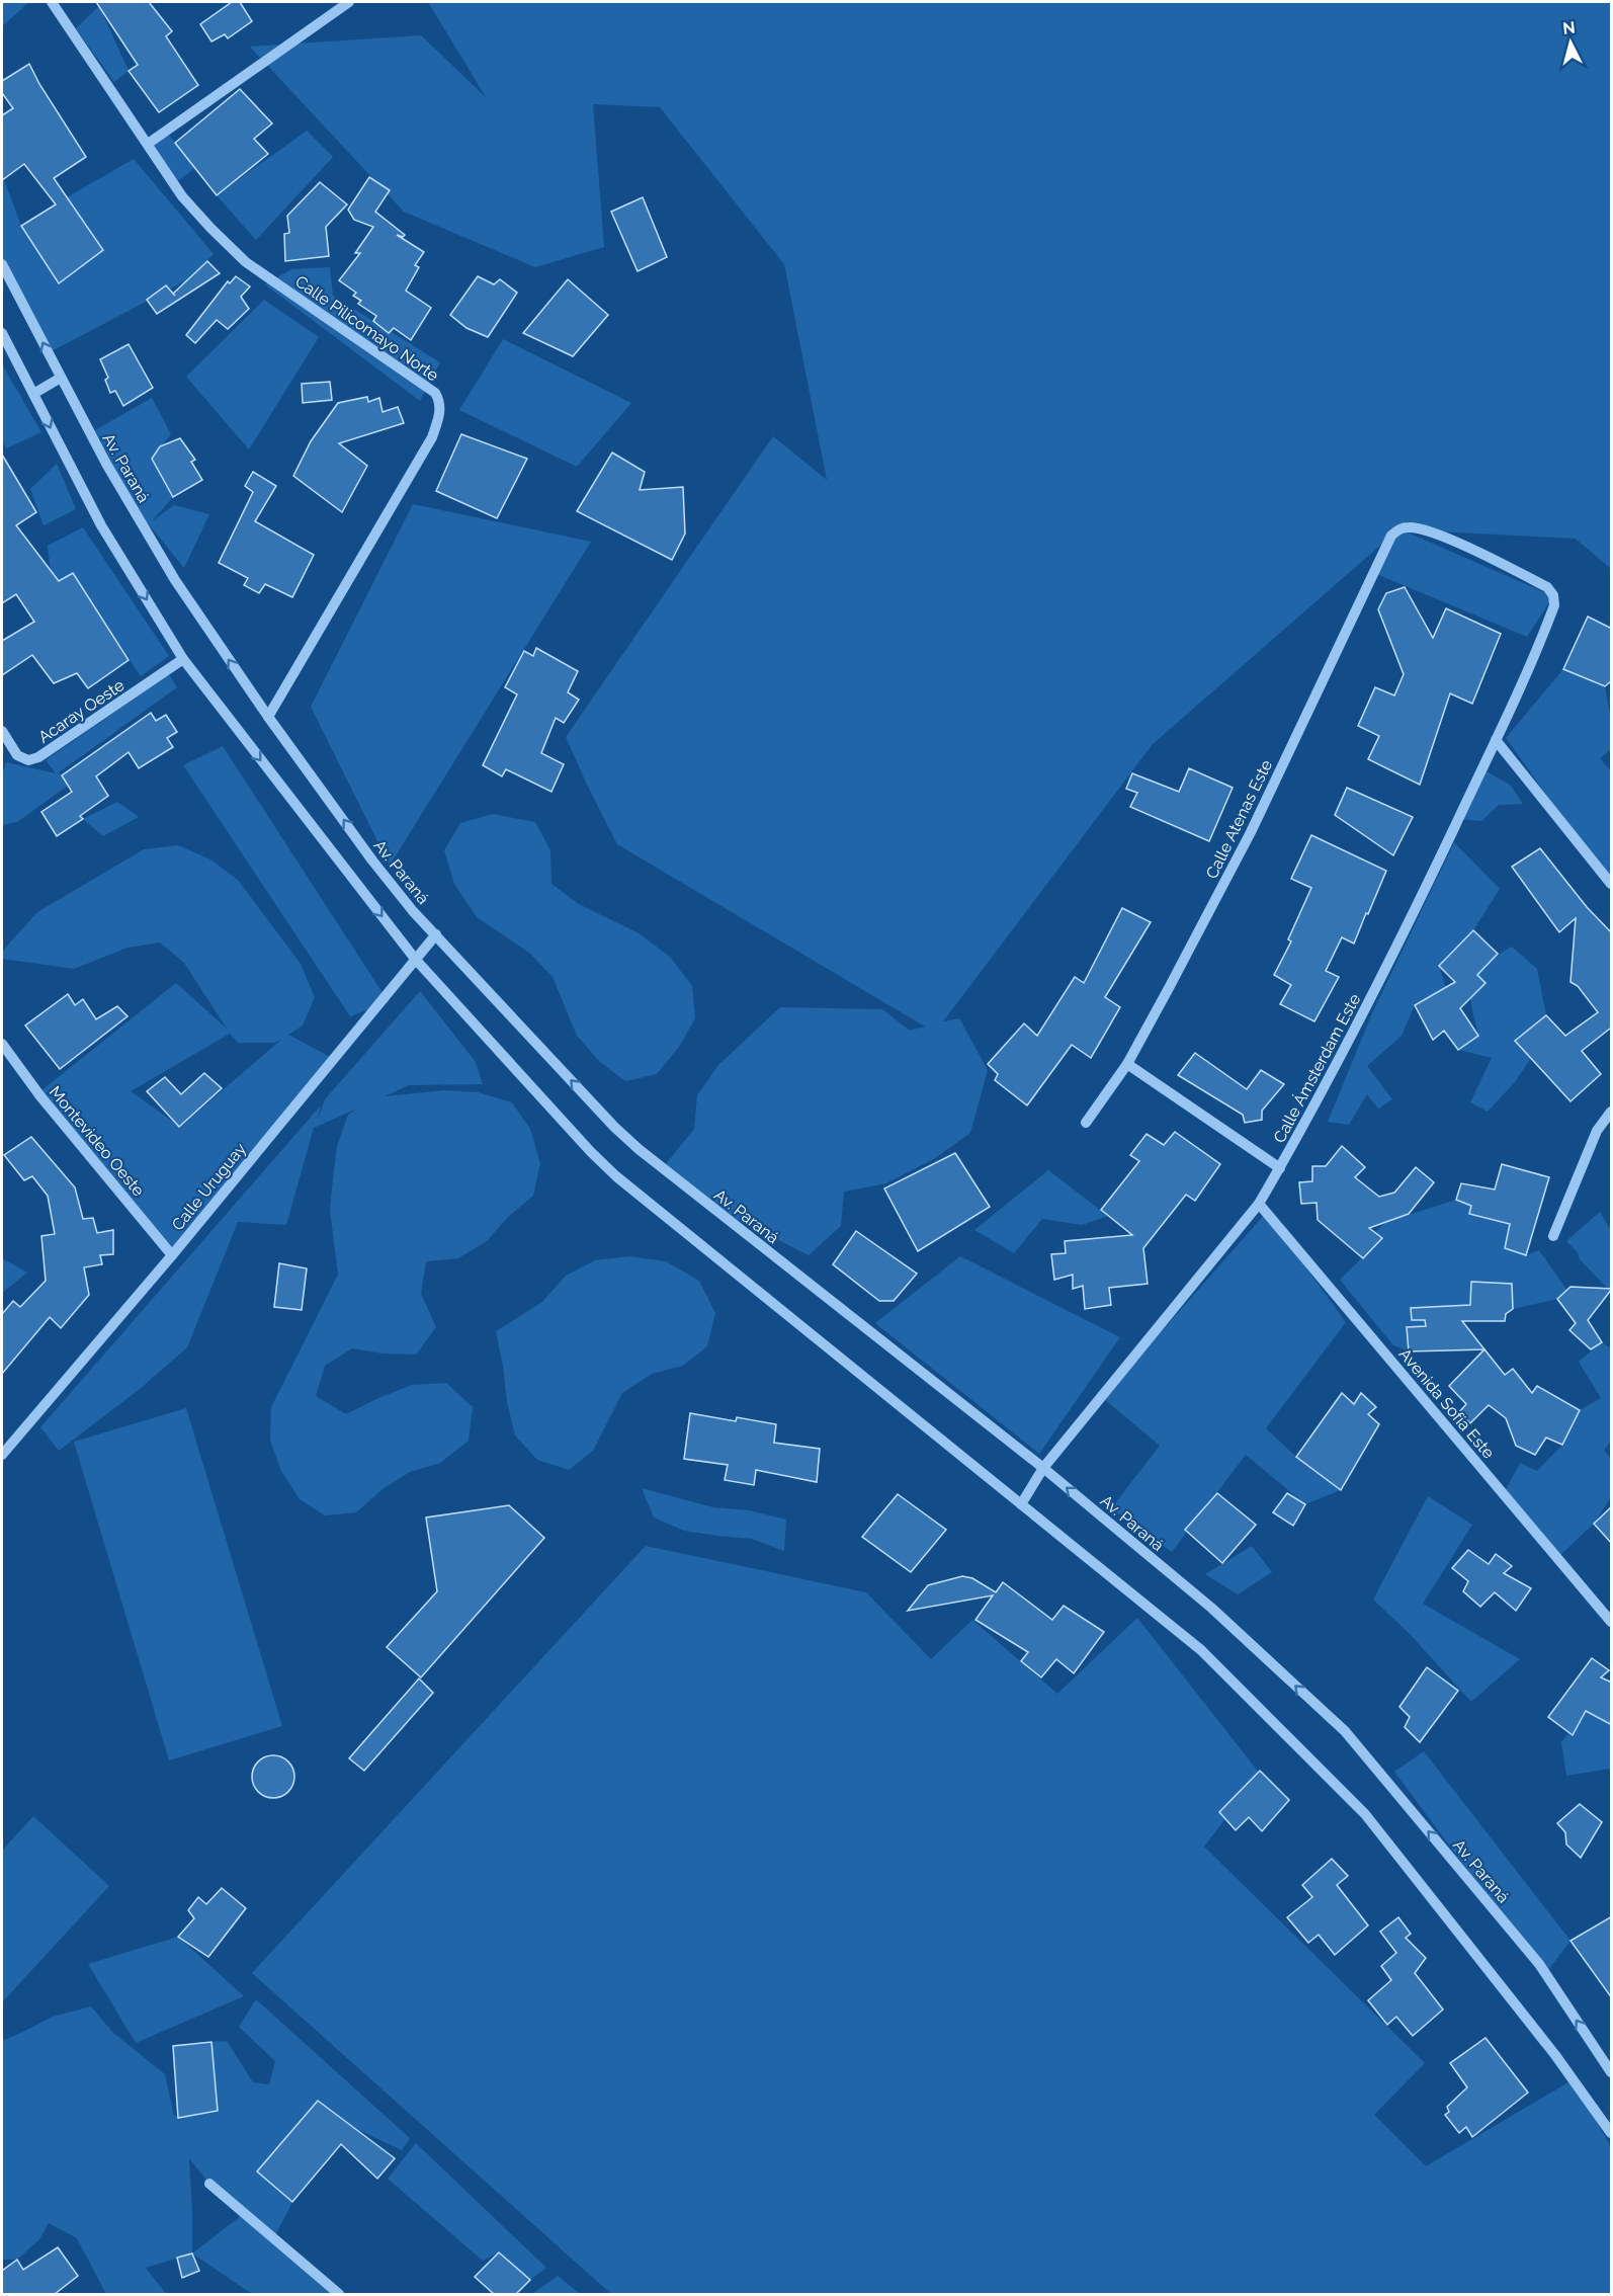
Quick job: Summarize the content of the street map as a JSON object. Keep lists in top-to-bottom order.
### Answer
{
  "streets": {
    "street": [
      "Calle Pilicomayo Norte",
      "Av. Paraná",
      "Acaray Oeste",
      "Calle Atenas Este",
      "Calle Ámsterdam Este",
      "Montevideo Oeste",
      "Calle Uruguay",
      "Avenida Sofía Este"
    ]
  },
  "crossings": [
    ["Calle Pilicomayo Norte", "Av. Paraná"],
    ["Av. Paraná", "Calle Ámsterdam Este"],
    ["Av. Paraná", "Calle Uruguay"],
    ["Calle Atenas Este", "Calle Ámsterdam Este"],
    ["Calle Ámsterdam Este", "Avenida Sofía Este"],
    ["Montevideo Oeste", "Calle Uruguay"]
  ],
  "north": "top"
}
